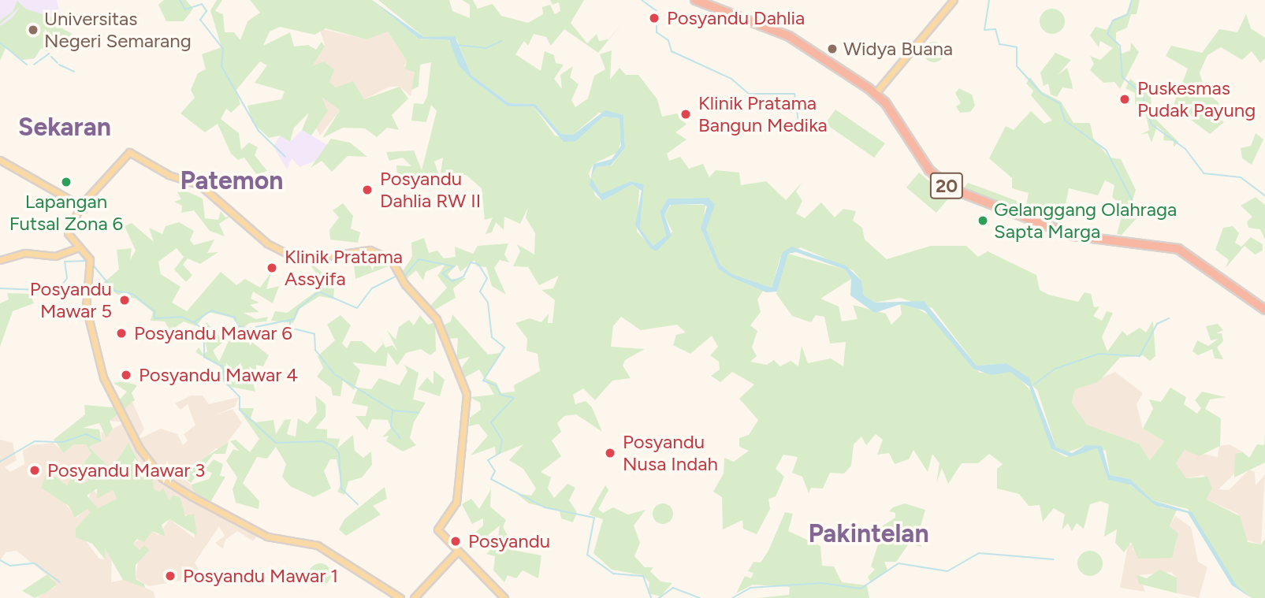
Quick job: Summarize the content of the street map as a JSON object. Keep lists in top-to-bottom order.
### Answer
{
  "streets": {
    "highway": ["20"]
  },
  "districts": ["Sekaran", "Patemon", "Pakintelan"],
  "places": [
    "Posyandu Dahlia",
    "Universitas Negeri Semarang",
    "Widya Buana",
    "Puskesmas Pudak Payung",
    "Klinik Pratama Bangun Medika",
    "Lapangan Futsal Zona 6",
    "Posyandu Dahlia RW II",
    "Gelanggang Olahraga Sapta Marga",
    "Klinik Pratama Assyifa",
    "Posyandu Mawar 5",
    "Posyandu Mawar 6",
    "Posyandu Mawar 4",
    "Posyandu Nusa Indah",
    "Posyandu Mawar 3",
    "Posyandu",
    "Posyandu Mawar 1"
  ]
}
